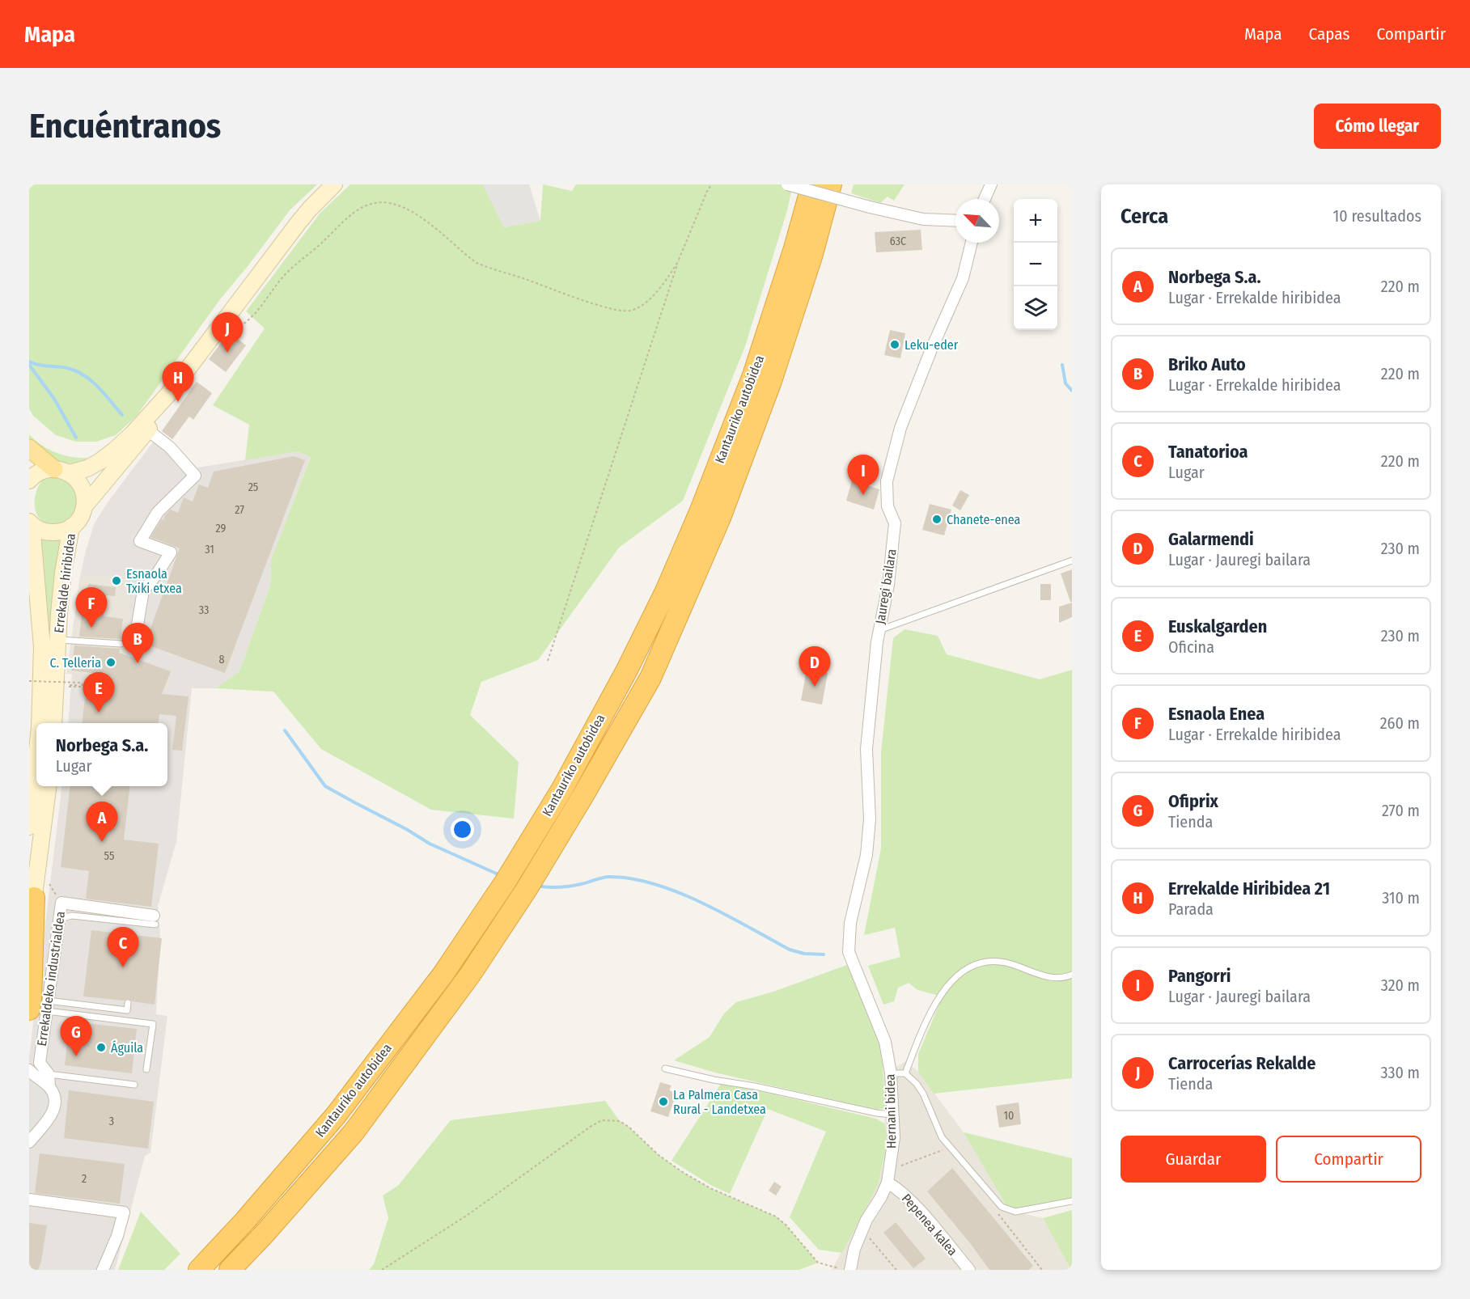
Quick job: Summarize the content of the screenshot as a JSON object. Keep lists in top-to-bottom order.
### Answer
{
  "streets": {
    "highway": ["Kantauriko autobidea"],
    "main road": ["Errekalde hiribidea"],
    "street": [
      "Jauregi bailara",
      "Errekaldeko industrialdea",
      "Hernani bidea",
      "Pepenea kalea"
    ]
  },
  "crossings": [
    ["Jauregi bailara", "Hernani bidea"],
    ["Hernani bidea", "Pepenea kalea"]
  ],
  "places": [
    "Leku-eder",
    "Chanete-enea",
    "Esnaola Txiki etxea",
    "C. Telleria",
    "Águila",
    "La Palmera Casa Rural - Landetxea"
  ],
  "house_numbers": [
    "63C",
    "25",
    "27",
    "29",
    "31",
    "33",
    "8",
    "55",
    "10",
    "3",
    "2"
  ],
  "north": "top left",
  "page": {
    "header": "Mapa",
    "nav": ["Mapa", "Capas", "Compartir"],
    "buttons": [
      "Cómo llegar",
      ["Guardar", "Compartir"]
    ],
    "title": "Encuéntranos",
    "heading": ["Cerca", "10 resultados"],
    "map_buttons": ["+", "−"],
    "list": [
      {
        "mark": "A",
        "name": "Norbega S.a.",
        "note": "Lugar · Errekalde hiribidea",
        "value": "220 m"
      },
      {
        "mark": "B",
        "name": "Briko Auto",
        "note": "Lugar · Errekalde hiribidea",
        "value": "220 m"
      },
      {
        "mark": "C",
        "name": "Tanatorioa",
        "note": "Lugar",
        "value": "220 m"
      },
      {
        "mark": "D",
        "name": "Galarmendi",
        "note": "Lugar · Jauregi bailara",
        "value": "230 m"
      },
      {
        "mark": "E",
        "name": "Euskalgarden",
        "note": "Oficina",
        "value": "230 m"
      },
      {
        "mark": "F",
        "name": "Esnaola Enea",
        "note": "Lugar · Errekalde hiribidea",
        "value": "260 m"
      },
      {
        "mark": "G",
        "name": "Ofiprix",
        "note": "Tienda",
        "value": "270 m"
      },
      {
        "mark": "H",
        "name": "Errekalde Hiribidea 21",
        "note": "Parada",
        "value": "310 m"
      },
      {
        "mark": "I",
        "name": "Pangorri",
        "note": "Lugar · Jauregi bailara",
        "value": "320 m"
      },
      {
        "mark": "J",
        "name": "Carrocerías Rekalde",
        "note": "Tienda",
        "value": "330 m"
      }
    ],
    "pins": [
      "J",
      "H",
      "I",
      "F",
      "B",
      "D",
      "E",
      "A",
      "C",
      "G"
    ],
    "popup": ["Norbega S.a.", "Lugar"]
  }
}
